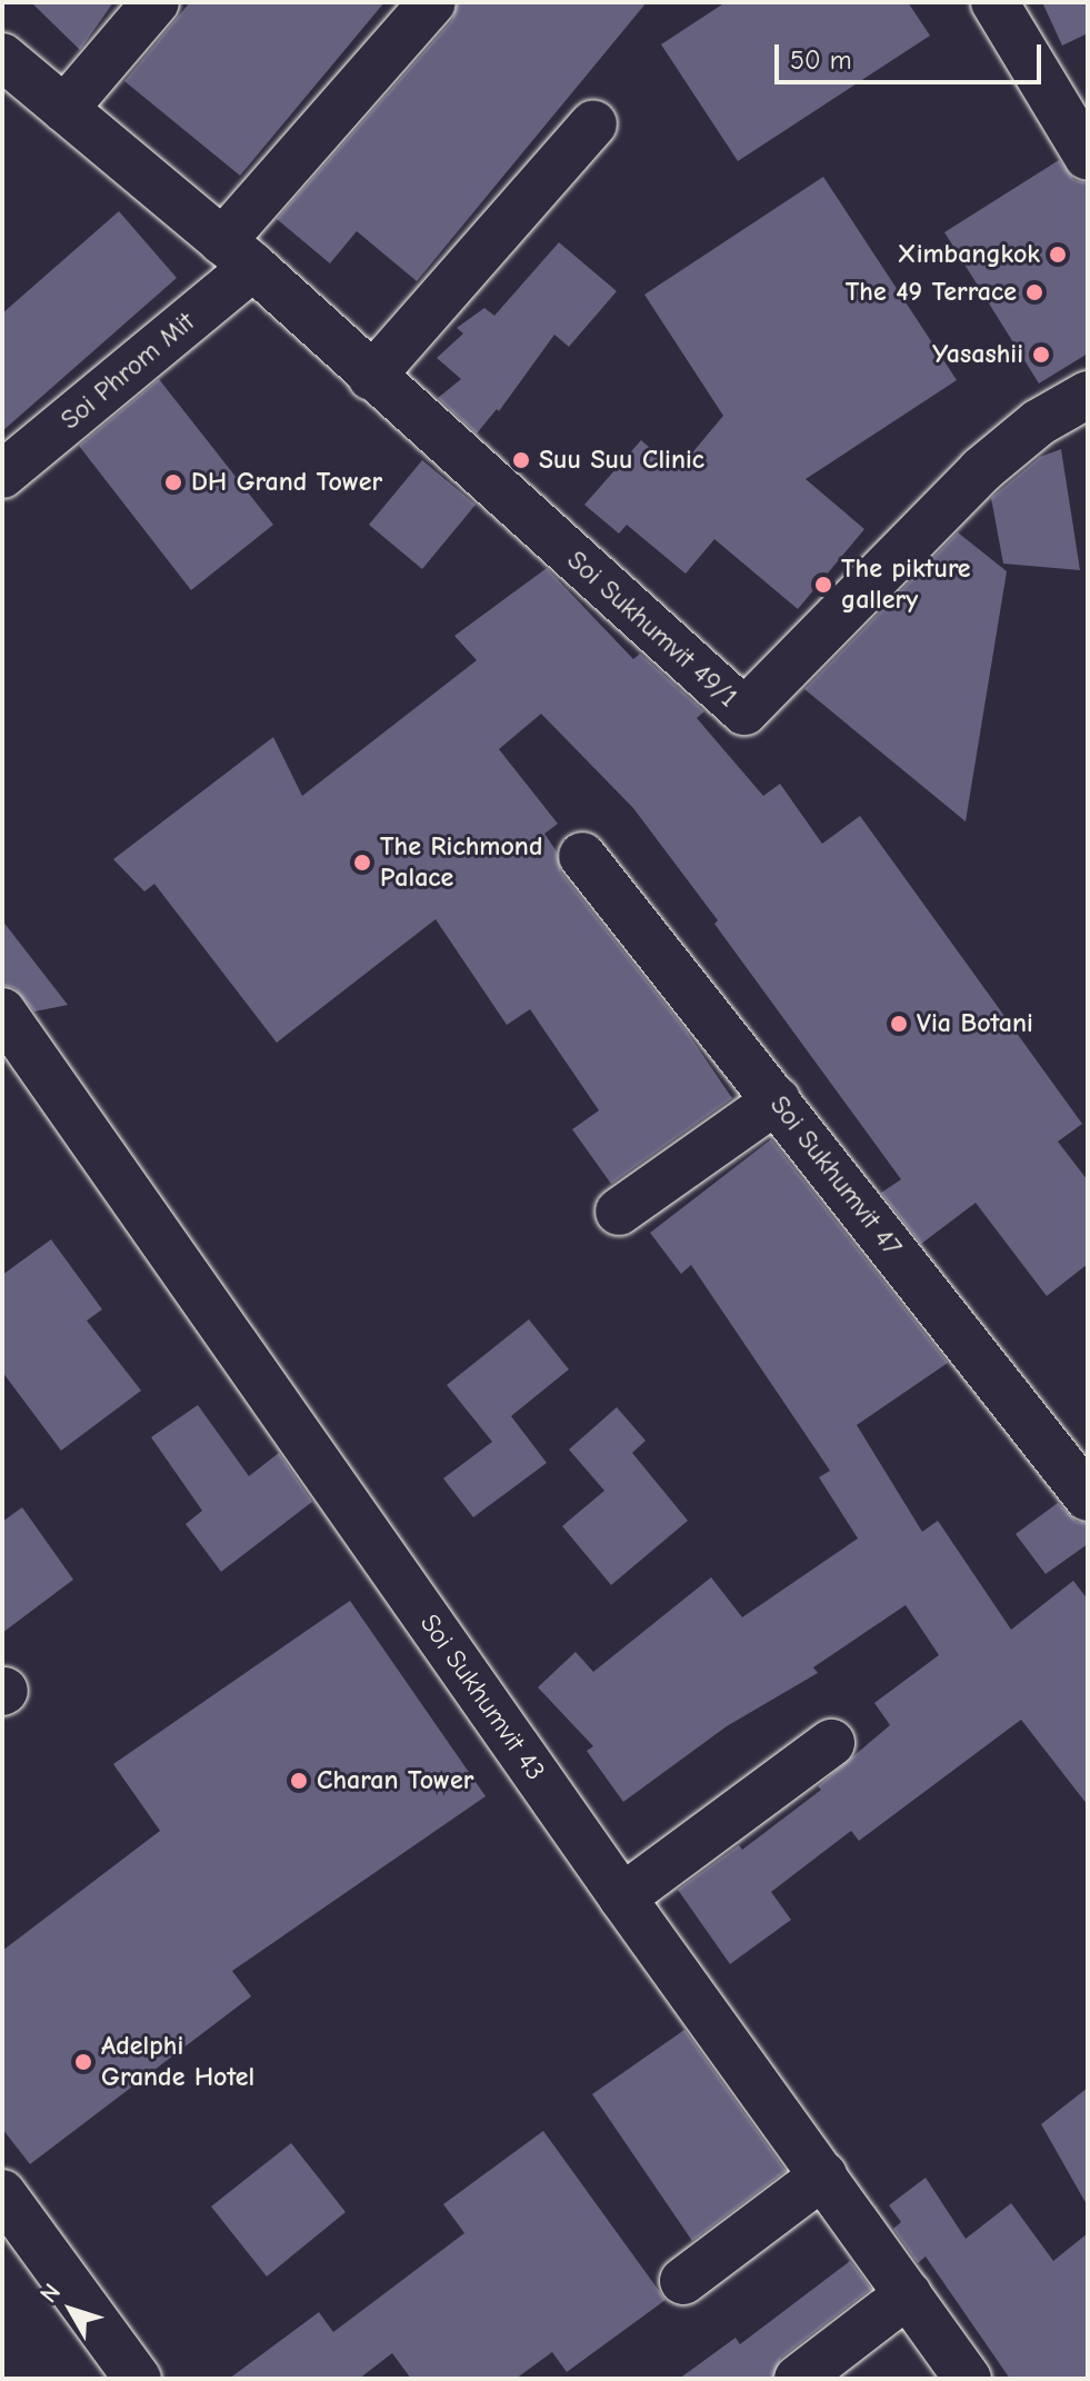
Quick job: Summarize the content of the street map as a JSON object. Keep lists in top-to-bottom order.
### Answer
{
  "streets": {
    "street": [
      "Soi Phrom Mit",
      "Soi Sukhumvit 49/1",
      "Soi Sukhumvit 47",
      "Soi Sukhumvit 43"
    ]
  },
  "crossings": [
    ["Soi Phrom Mit", "Soi Sukhumvit 49/1"]
  ],
  "places": [
    "Ximbangkok",
    "The 49 Terrace",
    "Yasashii",
    "Suu Suu Clinic",
    "DH Grand Tower",
    "The pikture gallery",
    "The Richmond Palace",
    "Via Botani",
    "Charan Tower",
    "Adelphi Grande Hotel"
  ],
  "scale_bar": "50 m",
  "north": "top left"
}
